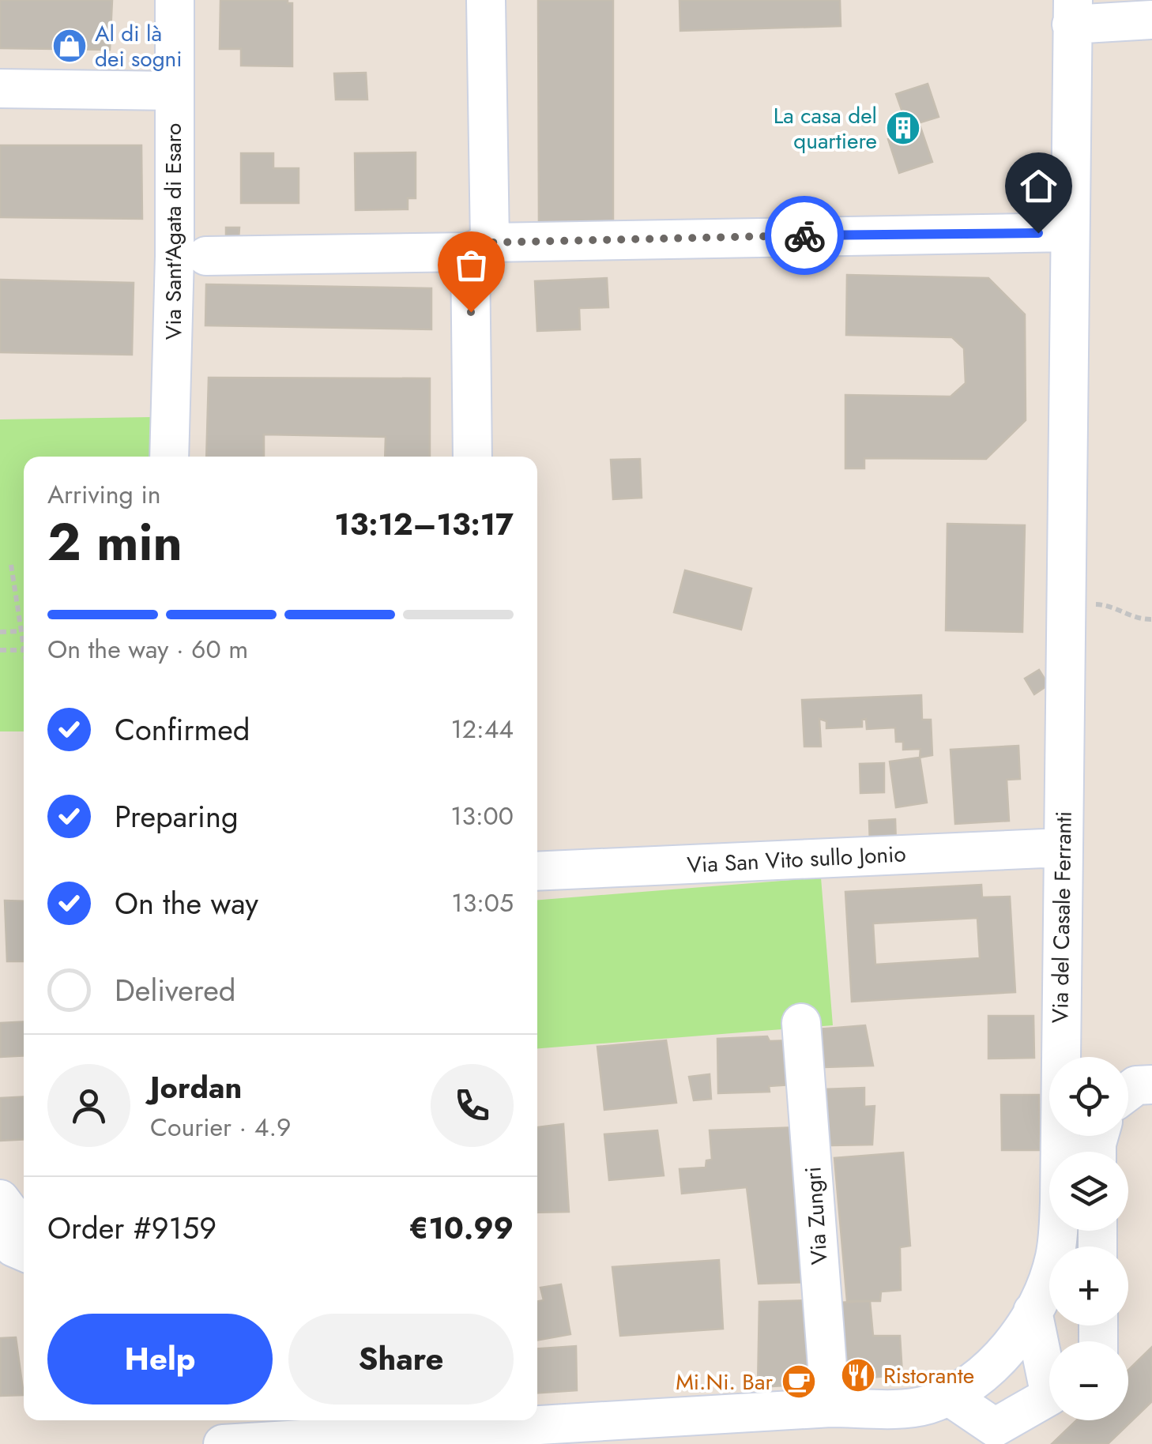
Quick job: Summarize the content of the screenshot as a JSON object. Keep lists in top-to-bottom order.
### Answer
{
  "streets": {
    "street": [
      "Via Sant'Agata di Esaro",
      "Via San Vito sullo Jonio",
      "Via del Casale Ferranti",
      "Via Zungri"
    ]
  },
  "crossings": [
    ["Via San Vito sullo Jonio", "Via del Casale Ferranti"],
    ["Via del Casale Ferranti", "Via Zungri"]
  ],
  "places": {
    "shop": ["Al di là dei sogni"],
    "building": ["La casa del quartiere"],
    "restaurant": ["Ristorante"],
    "cafe": ["Mi.Ni. Bar"]
  },
  "page": {
    "heading": ["2 min", "Arriving in", "13:12–13:17"],
    "panel": [
      "Jordan",
      "Courier · 4.9",
      "Order #9159",
      "€10.99"
    ],
    "bar": "On the way · 60 m",
    "list": [
      ["Confirmed", "12:44"],
      ["Preparing", "13:00"],
      ["On the way", "13:05"],
      "Delivered"
    ],
    "map_buttons": ["+", "−"],
    "buttons": ["Help", "Share"]
  }
}
